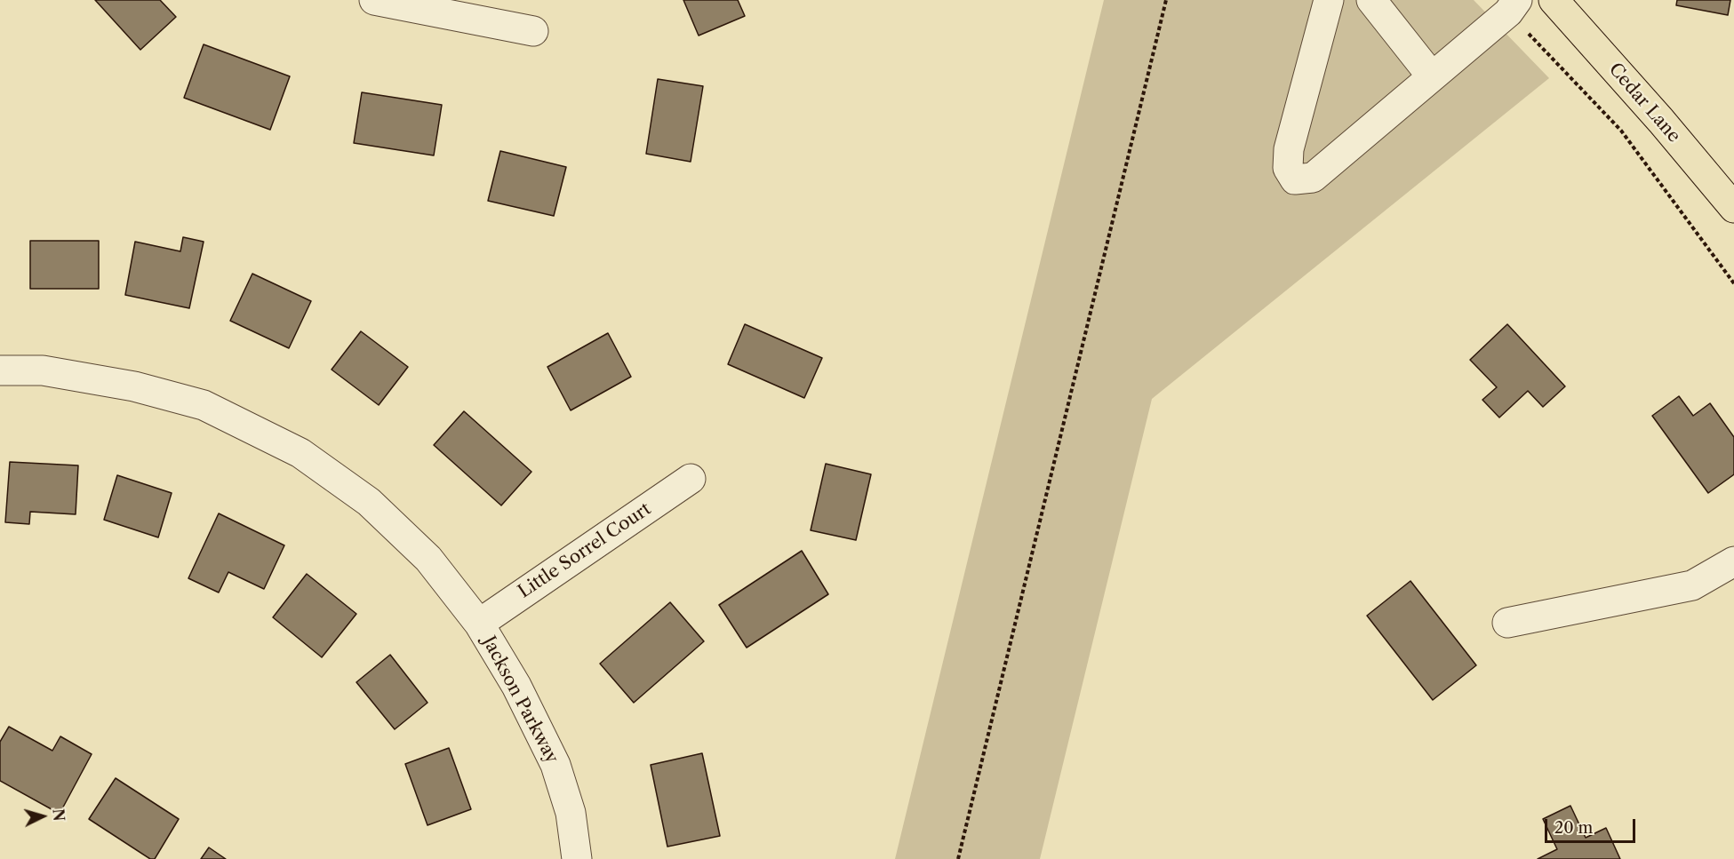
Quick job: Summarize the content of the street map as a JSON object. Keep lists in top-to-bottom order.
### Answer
{
  "streets": {
    "main road": ["Cedar Lane"],
    "street": ["Little Sorrel Court", "Jackson Parkway"]
  },
  "crossings": [
    ["Little Sorrel Court", "Jackson Parkway"]
  ],
  "scale_bar": "20 m",
  "north": "right"
}
